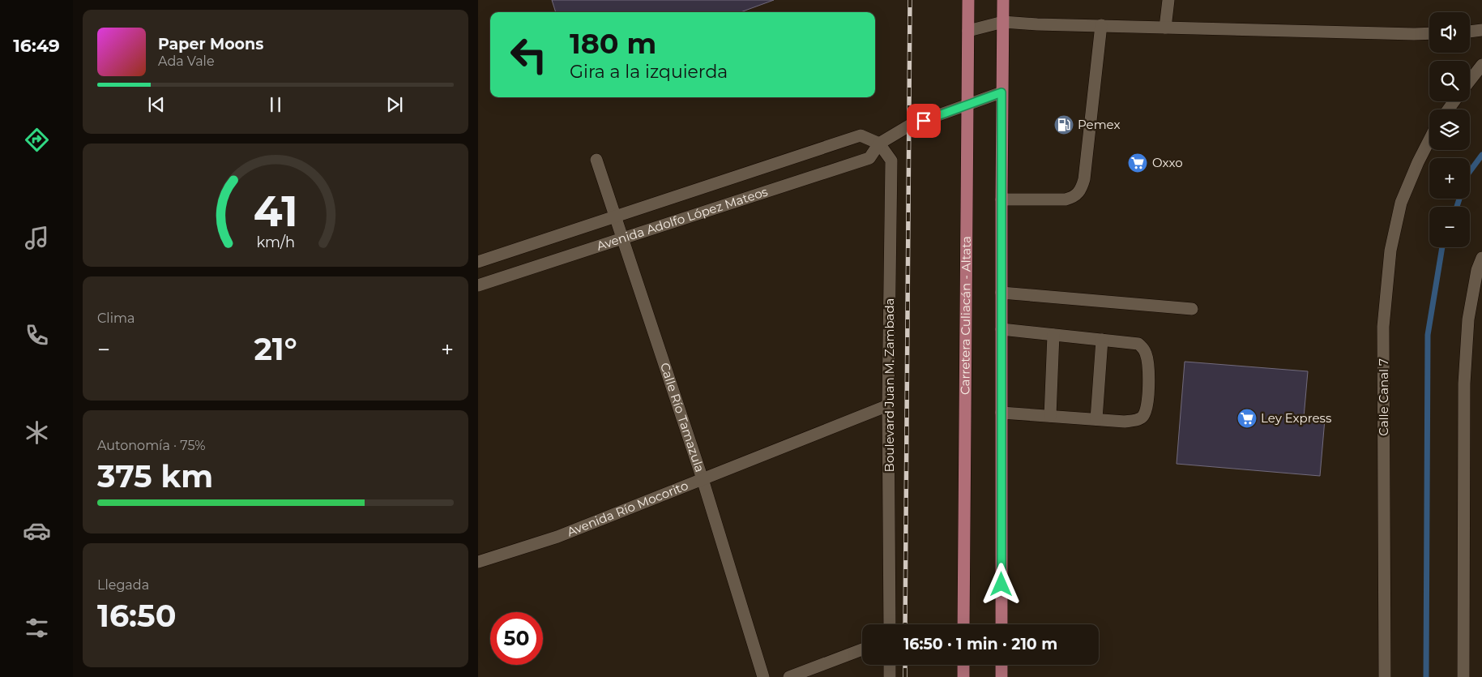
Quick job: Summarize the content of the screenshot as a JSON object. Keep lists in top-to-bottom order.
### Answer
{
  "streets": {
    "main road": ["Carretera Culiacán - Altata"],
    "street": [
      "Avenida Adolfo López Mateos",
      "Boulevard Juan M. Zambada",
      "Calle Canal 7",
      "Calle Río Tamazula",
      "Avenida Río Mocorito"
    ]
  },
  "crossings": [
    ["Avenida Adolfo López Mateos", "Carretera Culiacán - Altata"],
    ["Avenida Adolfo López Mateos", "Boulevard Juan M. Zambada"],
    ["Avenida Adolfo López Mateos", "Calle Río Tamazula"],
    ["Boulevard Juan M. Zambada", "Avenida Río Mocorito"],
    ["Calle Río Tamazula", "Avenida Río Mocorito"]
  ],
  "places": {
    "fuel station": ["Pemex"],
    "supermarket": ["Oxxo", "Ley Express"]
  },
  "page": {
    "tabs": "16:49",
    "map_buttons": ["+", "−"],
    "turn": ["180 m", "Gira a la izquierda"],
    "song": ["Paper Moons", "Ada Vale"],
    "tile": [
      "Clima",
      ["Autonomía · 75%", "375 km"],
      ["Llegada", "16:50"]
    ],
    "heat": ["−", "21°", "+"],
    "limit": "50",
    "trip": "16:50 · 1 min · 210 m",
    "gauge": ["41", "km/h"]
  }
}
